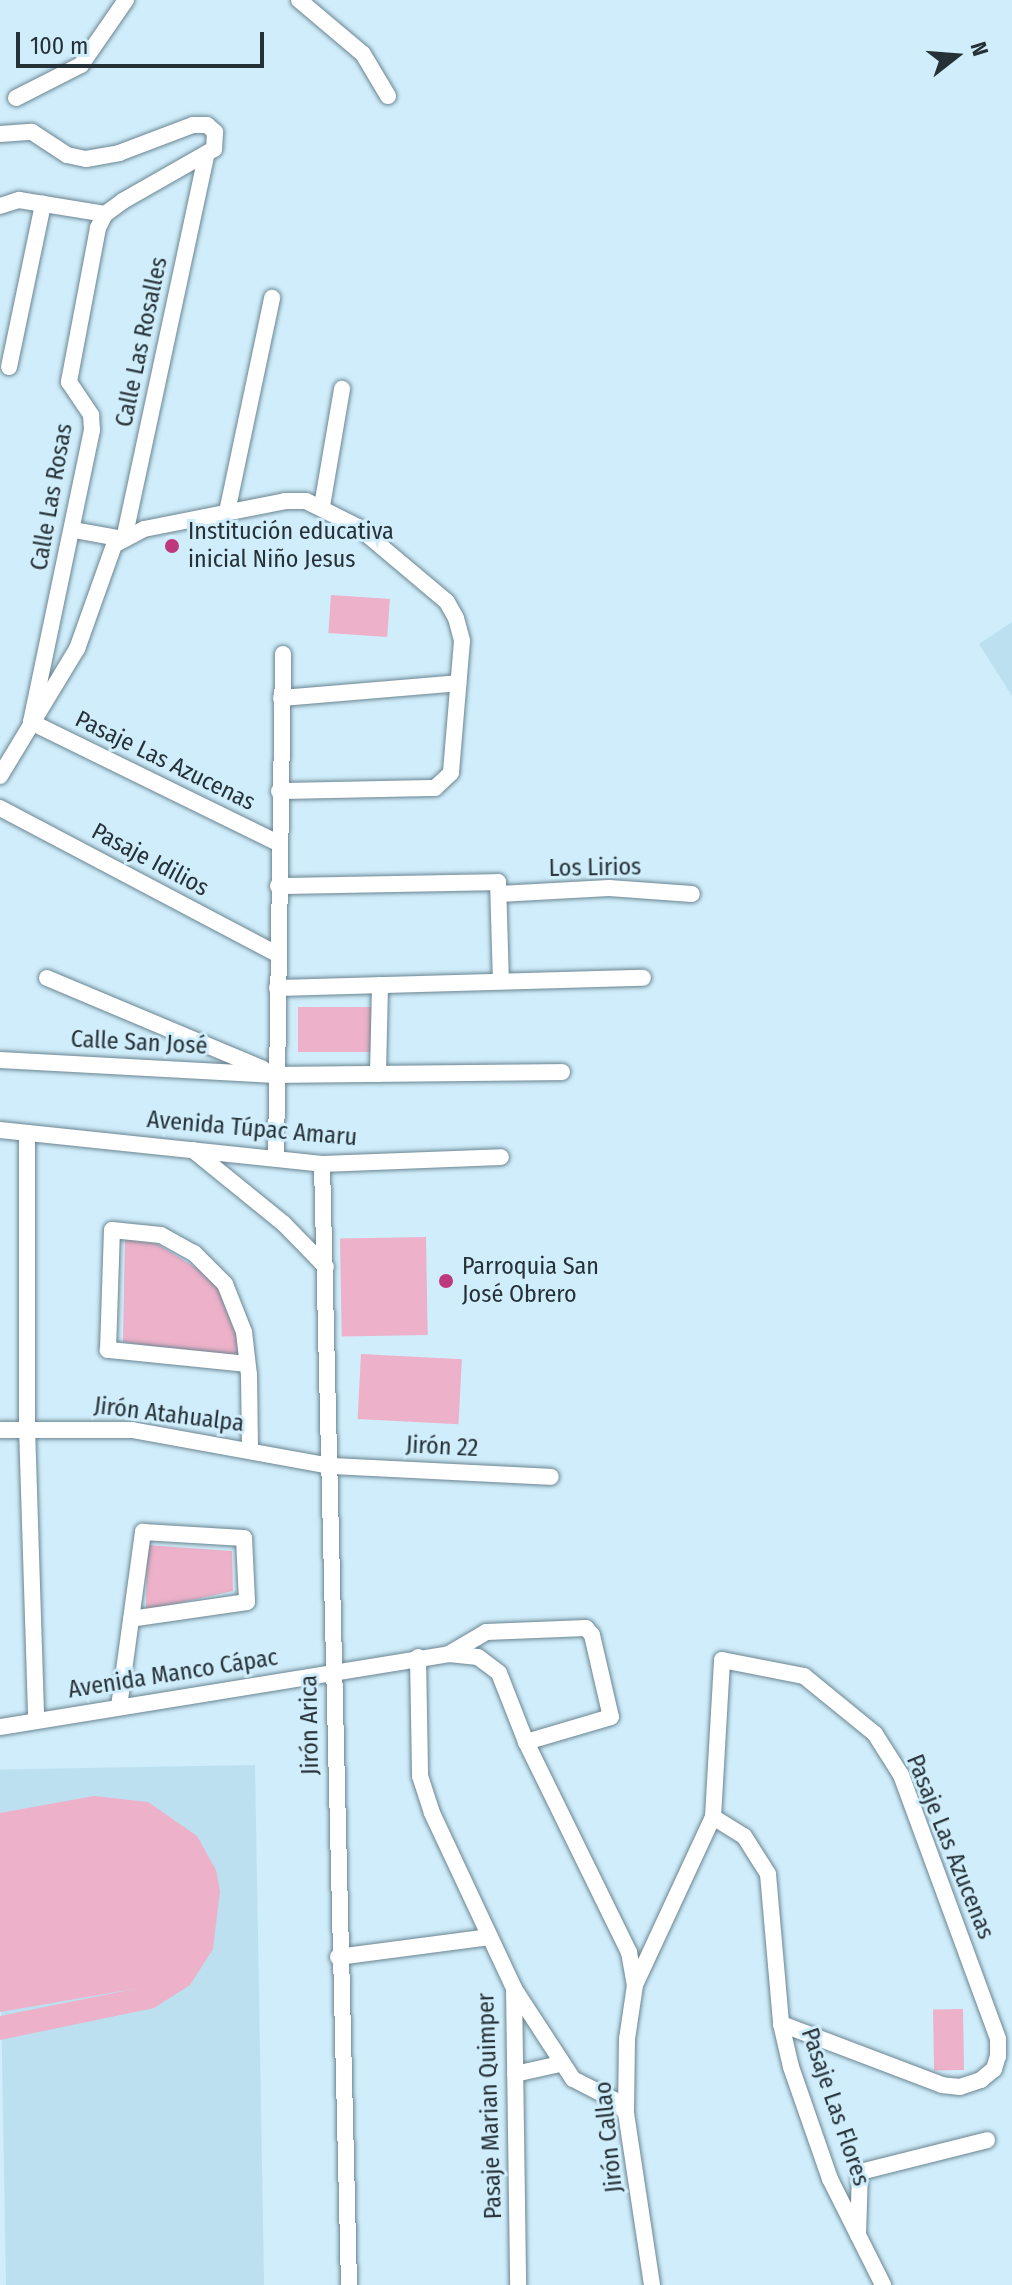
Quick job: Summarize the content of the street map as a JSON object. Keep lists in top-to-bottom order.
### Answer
{
  "streets": {
    "street": [
      "Calle Las Rosalles",
      "Calle Las Rosas",
      "Pasaje Las Azucenas",
      "Pasaje Idilios",
      "Los Lirios",
      "Calle San José",
      "Avenida Túpac Amaru",
      "Jirón Atahualpa",
      "Jirón 22",
      "Avenida Manco Cápac",
      "Jirón Arica",
      "Pasaje Marian Quimper",
      "Pasaje Las Flores",
      "Jirón Callao"
    ]
  },
  "crossings": [
    ["Calle Las Rosas", "Pasaje Las Azucenas"],
    ["Pasaje Las Azucenas", "Pasaje Las Flores"],
    ["Avenida Túpac Amaru", "Jirón Arica"],
    ["Jirón Atahualpa", "Jirón 22"],
    ["Jirón Atahualpa", "Jirón Arica"],
    ["Jirón 22", "Jirón Arica"],
    ["Avenida Manco Cápac", "Jirón Arica"],
    ["Avenida Manco Cápac", "Pasaje Marian Quimper"]
  ],
  "places": ["Institución educativa inicial Niño Jesus", "Parroquia San José Obrero"],
  "scale_bar": "100 m",
  "north": "right"
}
